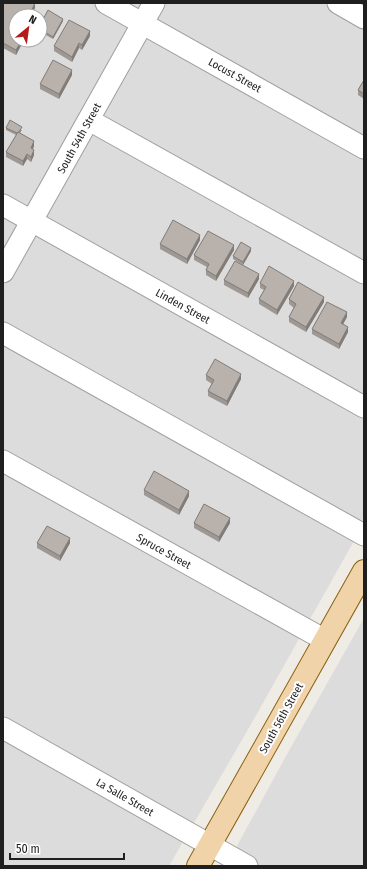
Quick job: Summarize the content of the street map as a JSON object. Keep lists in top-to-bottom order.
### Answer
{
  "streets": {
    "main road": ["South 56th Street"],
    "street": [
      "Locust Street",
      "South 54th Street",
      "Linden Street",
      "Spruce Street",
      "La Salle Street"
    ]
  },
  "crossings": [
    ["Locust Street", "South 54th Street"],
    ["South 54th Street", "Linden Street"],
    ["Spruce Street", "South 56th Street"],
    ["South 56th Street", "La Salle Street"]
  ],
  "scale_bar": "50 m",
  "north": "top right"
}
